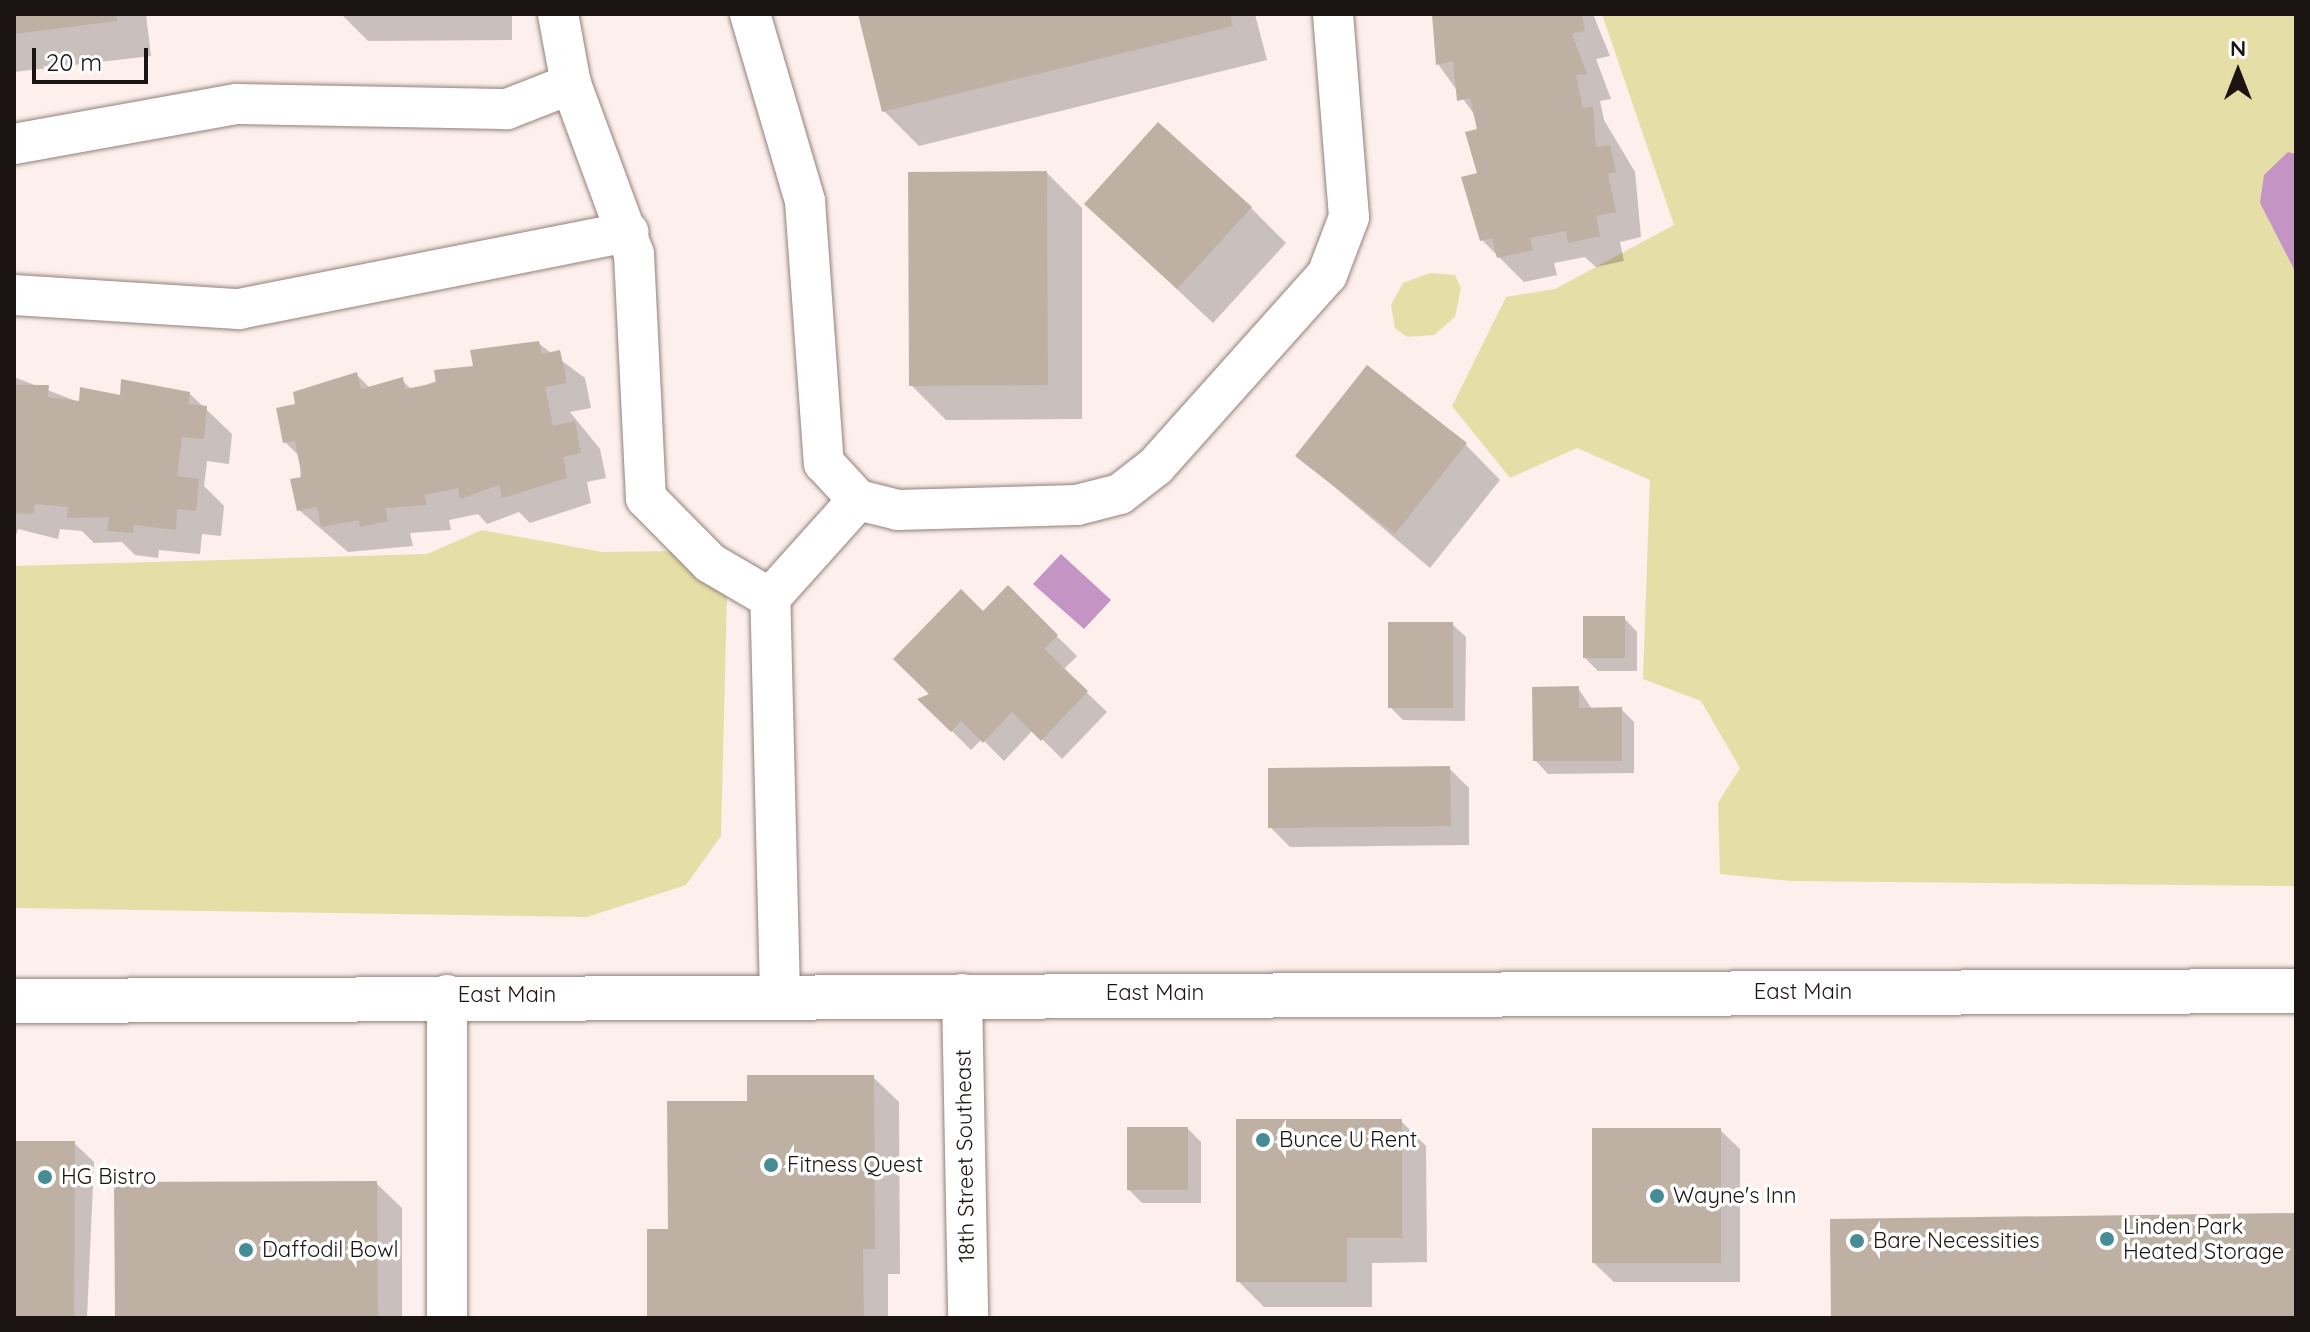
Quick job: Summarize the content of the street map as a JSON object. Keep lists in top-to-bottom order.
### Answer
{
  "streets": {
    "main road": ["East Main"],
    "street": ["18th Street Southeast"]
  },
  "crossings": [
    ["East Main", "18th Street Southeast"]
  ],
  "places": [
    "Bunce U Rent",
    "Fitness Quest",
    "HG Bistro",
    "Wayne's Inn",
    "Linden Park Heated Storage",
    "Bare Necessities",
    "Daffodil Bowl"
  ],
  "scale_bar": "20 m",
  "north": "top"
}
